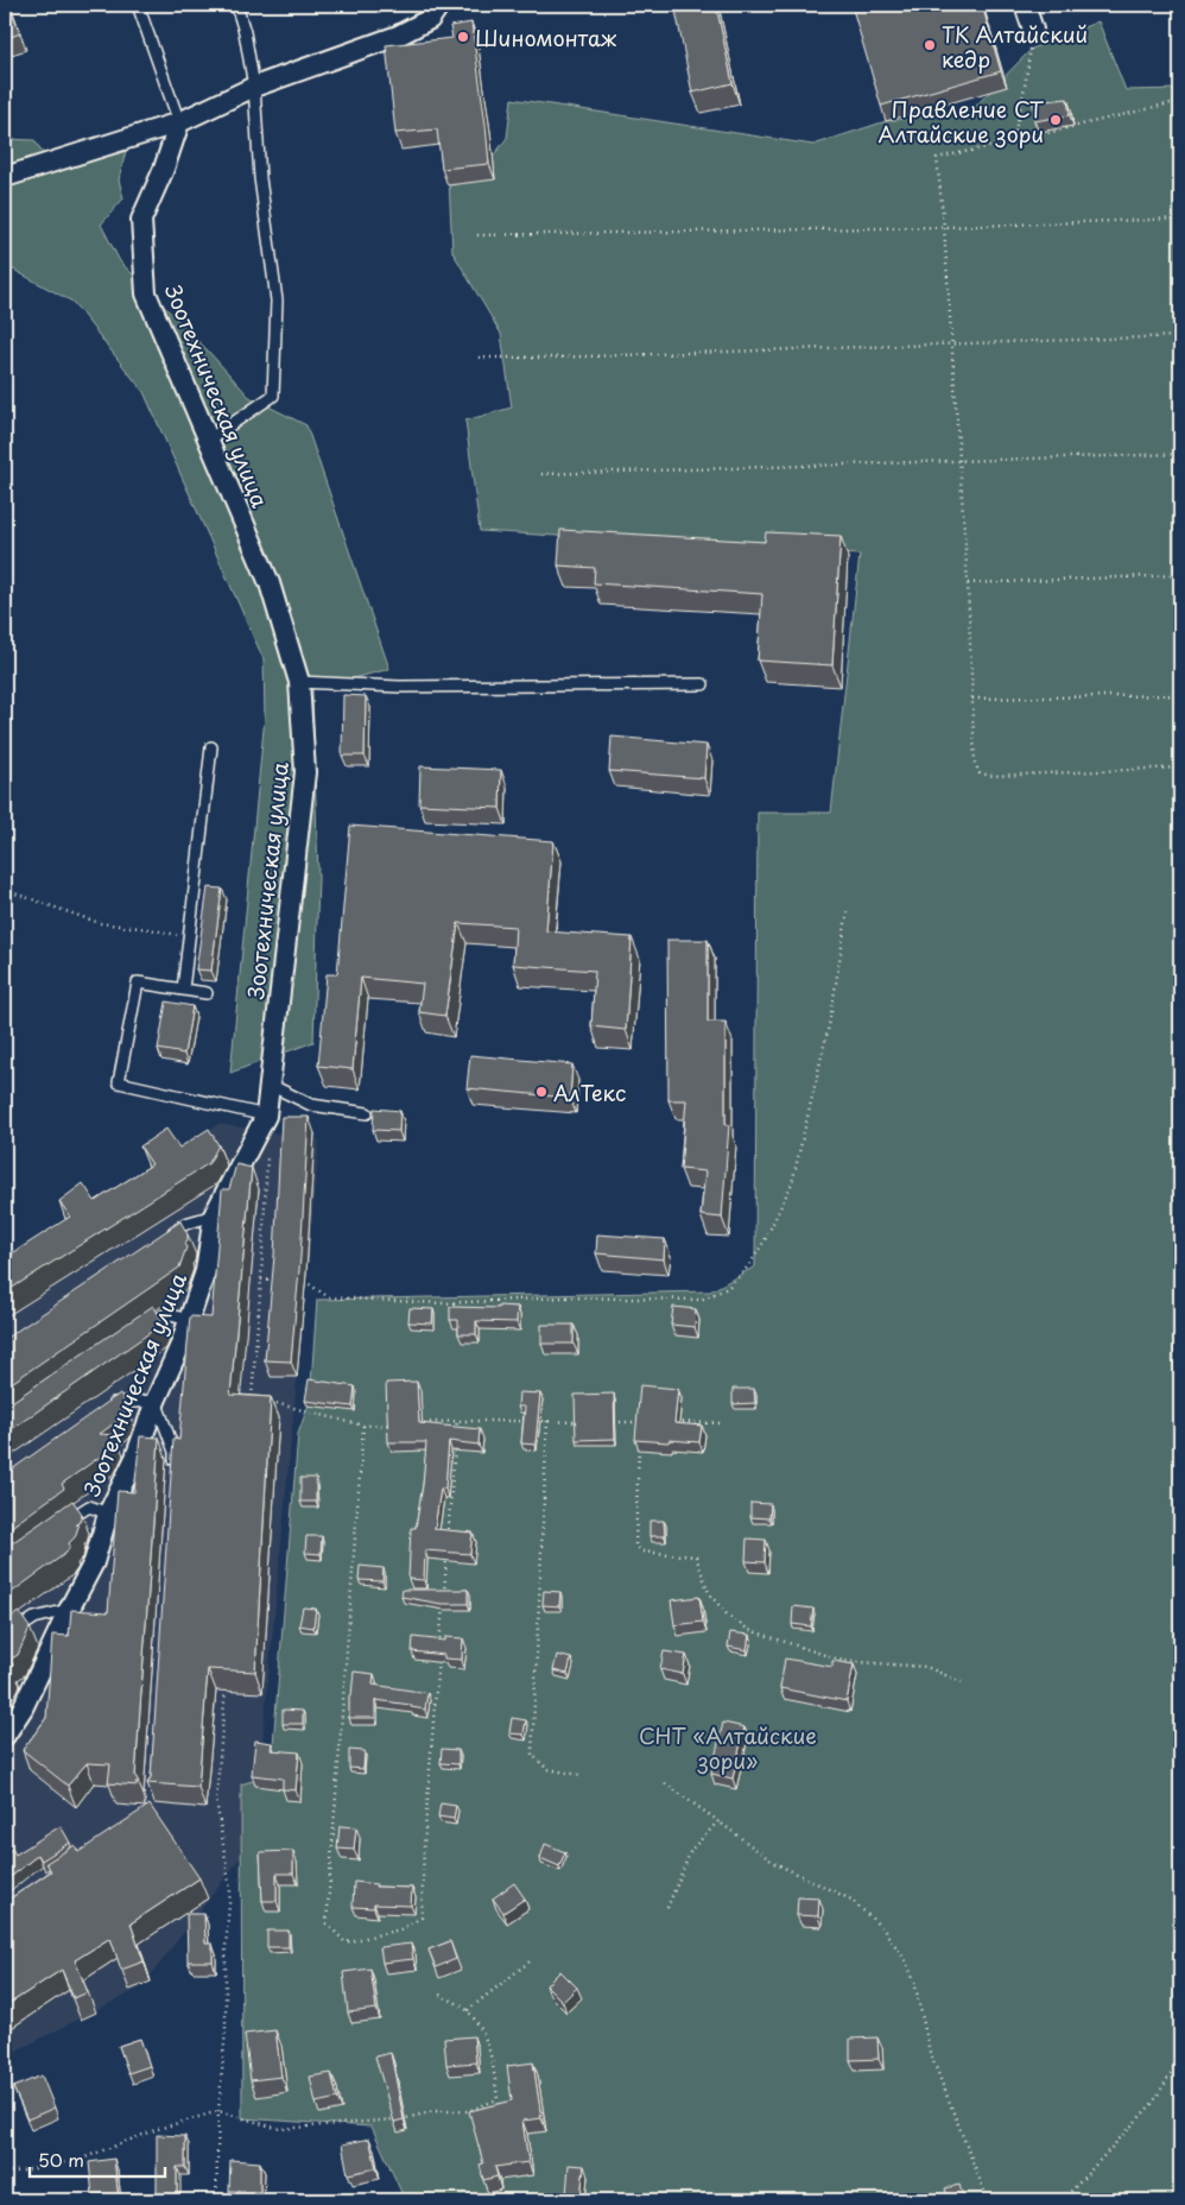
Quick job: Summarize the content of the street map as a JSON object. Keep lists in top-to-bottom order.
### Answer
{
  "streets": {
    "street": ["Зоотехническая улица"]
  },
  "parks": ["СНТ «Алтайские зори»"],
  "places": [
    "Шиномонтаж",
    "ТК Алтайский кедр",
    "Правление СТ Алтайские зори",
    "АлТекс"
  ],
  "scale_bar": "50 m"
}
